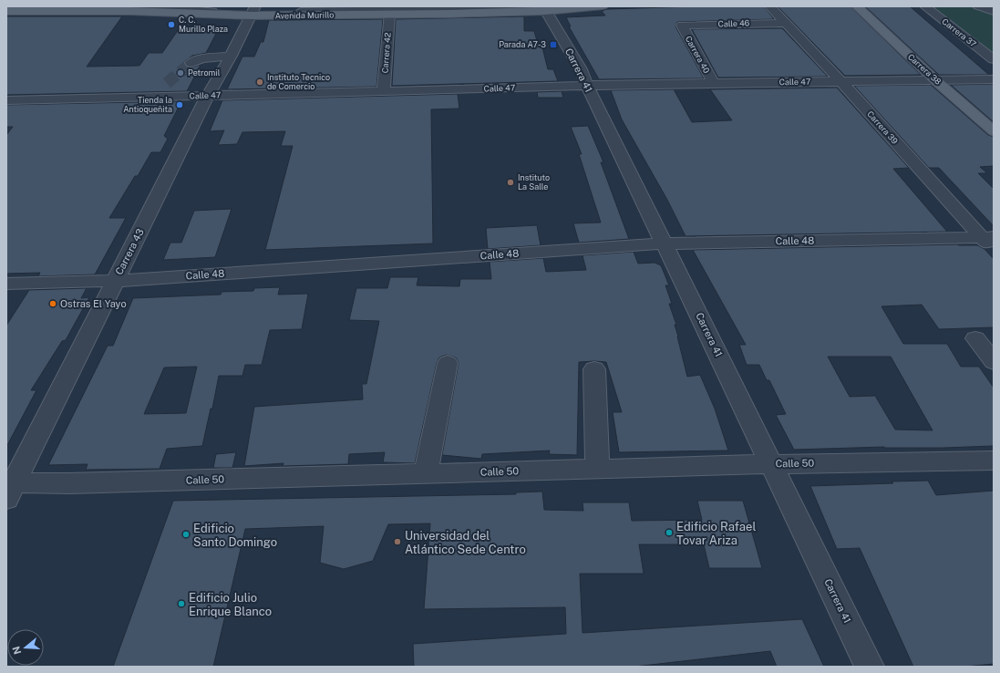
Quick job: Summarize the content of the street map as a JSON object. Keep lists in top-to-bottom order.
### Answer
{
  "streets": {
    "main road": ["Avenida Murillo", "Carrera 38"],
    "street": [
      "Calle 46",
      "Carrera 37",
      "Carrera 42",
      "Carrera 40",
      "Carrera 41",
      "Calle 47",
      "Carrera 39",
      "Calle 48",
      "Carrera 43",
      "Calle 50"
    ]
  },
  "crossings": [
    ["Avenida Murillo", "Carrera 42"],
    ["Avenida Murillo", "Carrera 41"],
    ["Avenida Murillo", "Carrera 43"],
    ["Calle 46", "Carrera 40"],
    ["Calle 46", "Carrera 39"],
    ["Carrera 42", "Calle 47"],
    ["Carrera 40", "Calle 47"],
    ["Carrera 38", "Calle 47"],
    ["Carrera 41", "Calle 47"],
    ["Carrera 41", "Calle 48"],
    ["Carrera 41", "Calle 50"],
    ["Calle 47", "Carrera 39"],
    ["Calle 47", "Carrera 43"],
    ["Carrera 39", "Calle 48"],
    ["Calle 48", "Carrera 43"],
    ["Carrera 43", "Calle 50"]
  ],
  "places": {
    "other": [
      "C. C. Murillo Plaza",
      "Petromil",
      "Instituto Tecnico de Comercio",
      "Tienda la Antioqueñita",
      "Instituto La Salle",
      "Ostras El Yayo",
      "Edificio Rafael Tovar Ariza",
      "Edificio Santo Domingo",
      "Universidad del Atlántico Sede Centro",
      "Edificio Julio Enrique Blanco"
    ],
    "transit": ["Parada A7-3"]
  },
  "north": "left"
}
